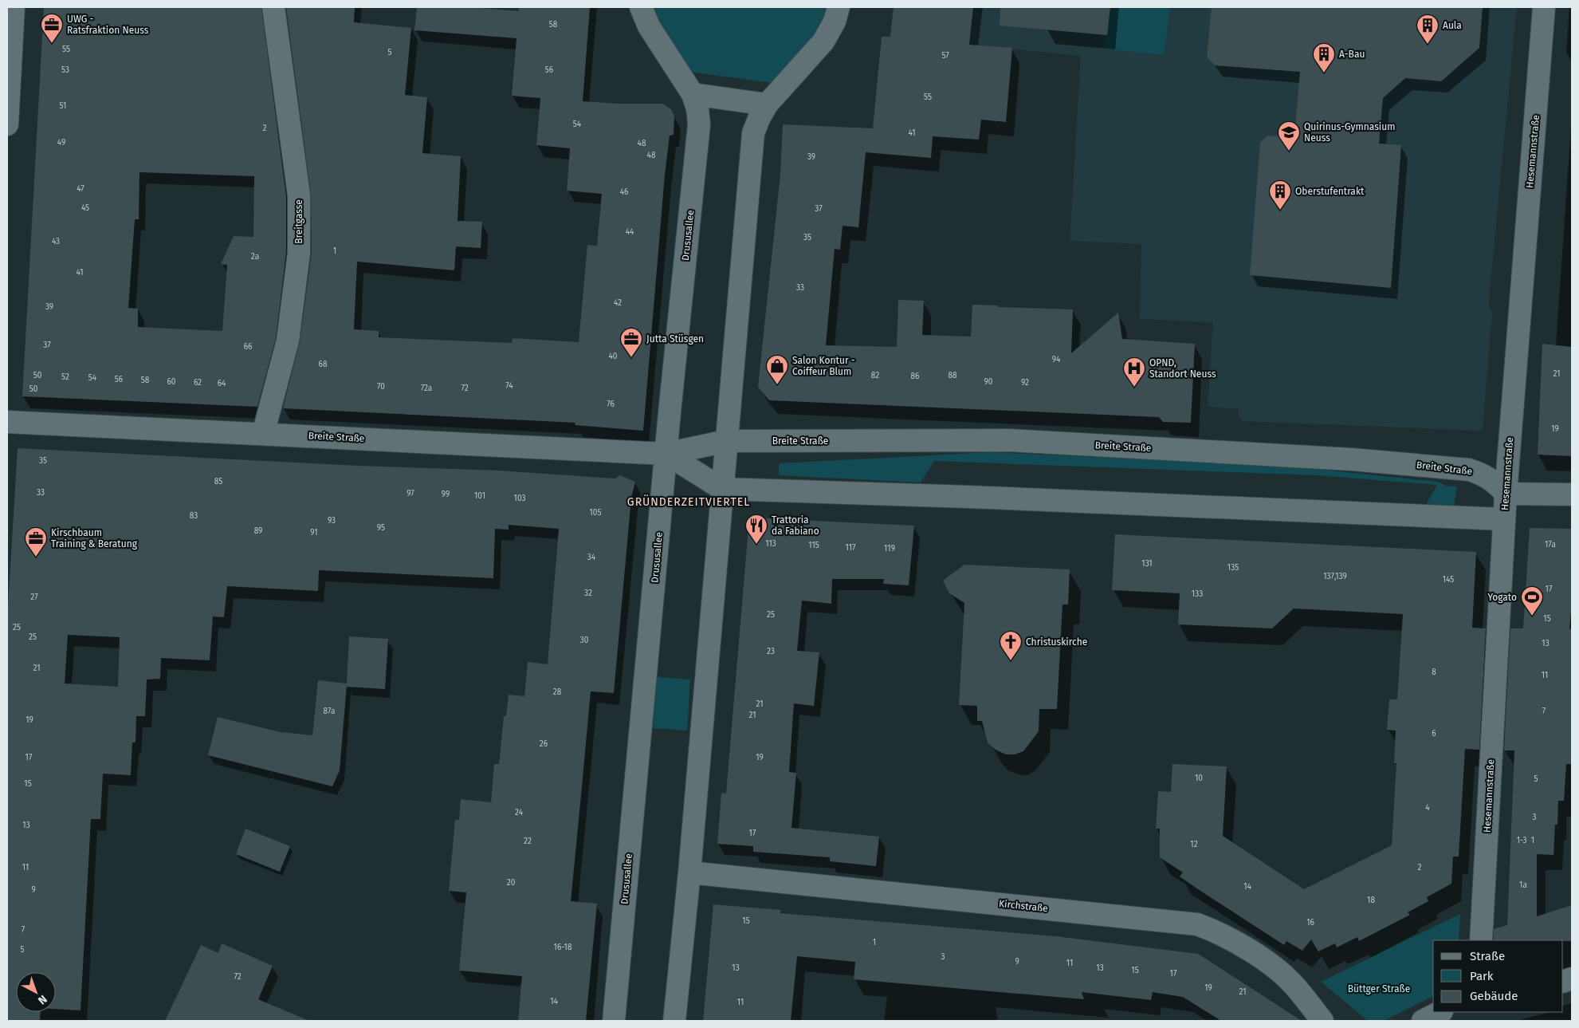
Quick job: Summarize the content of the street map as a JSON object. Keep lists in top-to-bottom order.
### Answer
{
  "streets": {
    "street": [
      "Hesemannstraße",
      "Breitgasse",
      "Drususallee",
      "Breite Straße",
      "Kirchstraße"
    ]
  },
  "crossings": [
    ["Hesemannstraße", "Breite Straße"],
    ["Breitgasse", "Breite Straße"],
    ["Drususallee", "Breite Straße"]
  ],
  "districts": ["GRÜNDERZEITVIERTEL"],
  "parks": ["Büttger Straße"],
  "places": {
    "office": ["UWG - Ratsfraktion Neuss", "Jutta Stüsgen", "Kirschbaum Training & Beratung"],
    "building": ["Aula", "A-Bau", "Oberstufentrakt"],
    "school or university": ["Quirinus-Gymnasium Neuss"],
    "shop": ["Salon Kontur - Coiffeur Blum"],
    "hospital": ["OPND, Standort Neuss"],
    "restaurant": ["Trattoria da Fabiano"],
    "sports": ["Yogato"],
    "church": ["Christuskirche"]
  },
  "house_numbers": [
    "58",
    "55",
    "5",
    "57",
    "53",
    "56",
    "55",
    "51",
    "54",
    "2",
    "41",
    "49",
    "48",
    "48",
    "39",
    "47",
    "46",
    "45",
    "37",
    "44",
    "35",
    "43",
    "1",
    "2a",
    "41",
    "33",
    "42",
    "39",
    "37",
    "66",
    "40",
    "94",
    "68",
    "21",
    "50",
    "82",
    "88",
    "86",
    "52",
    "54",
    "56",
    "58",
    "60",
    "90",
    "62",
    "92",
    "64",
    "74",
    "70",
    "72a",
    "72",
    "50",
    "76",
    "19",
    "35",
    "85",
    "33",
    "97",
    "99",
    "101",
    "103",
    "105",
    "83",
    "93",
    "95",
    "89",
    "91",
    "113",
    "17a",
    "115",
    "117",
    "119",
    "34",
    "131",
    "135",
    "137,139",
    "145",
    "17",
    "32",
    "133",
    "27",
    "25",
    "15",
    "25",
    "25",
    "30",
    "13",
    "23",
    "21",
    "8",
    "11",
    "28",
    "21",
    "87a",
    "7",
    "21",
    "19",
    "6",
    "26",
    "17",
    "19",
    "10",
    "5",
    "15",
    "4",
    "24",
    "3",
    "13",
    "17",
    "1-3",
    "1",
    "22",
    "12",
    "11",
    "2",
    "20",
    "1a",
    "14",
    "9",
    "18",
    "15",
    "16",
    "7",
    "1",
    "16-18",
    "5",
    "3",
    "9",
    "11",
    "13",
    "13",
    "15",
    "17",
    "72",
    "19",
    "21",
    "14",
    "11"
  ],
  "legend": ["Straße", "Park", "Gebäude"],
  "north": "bottom right"
}
